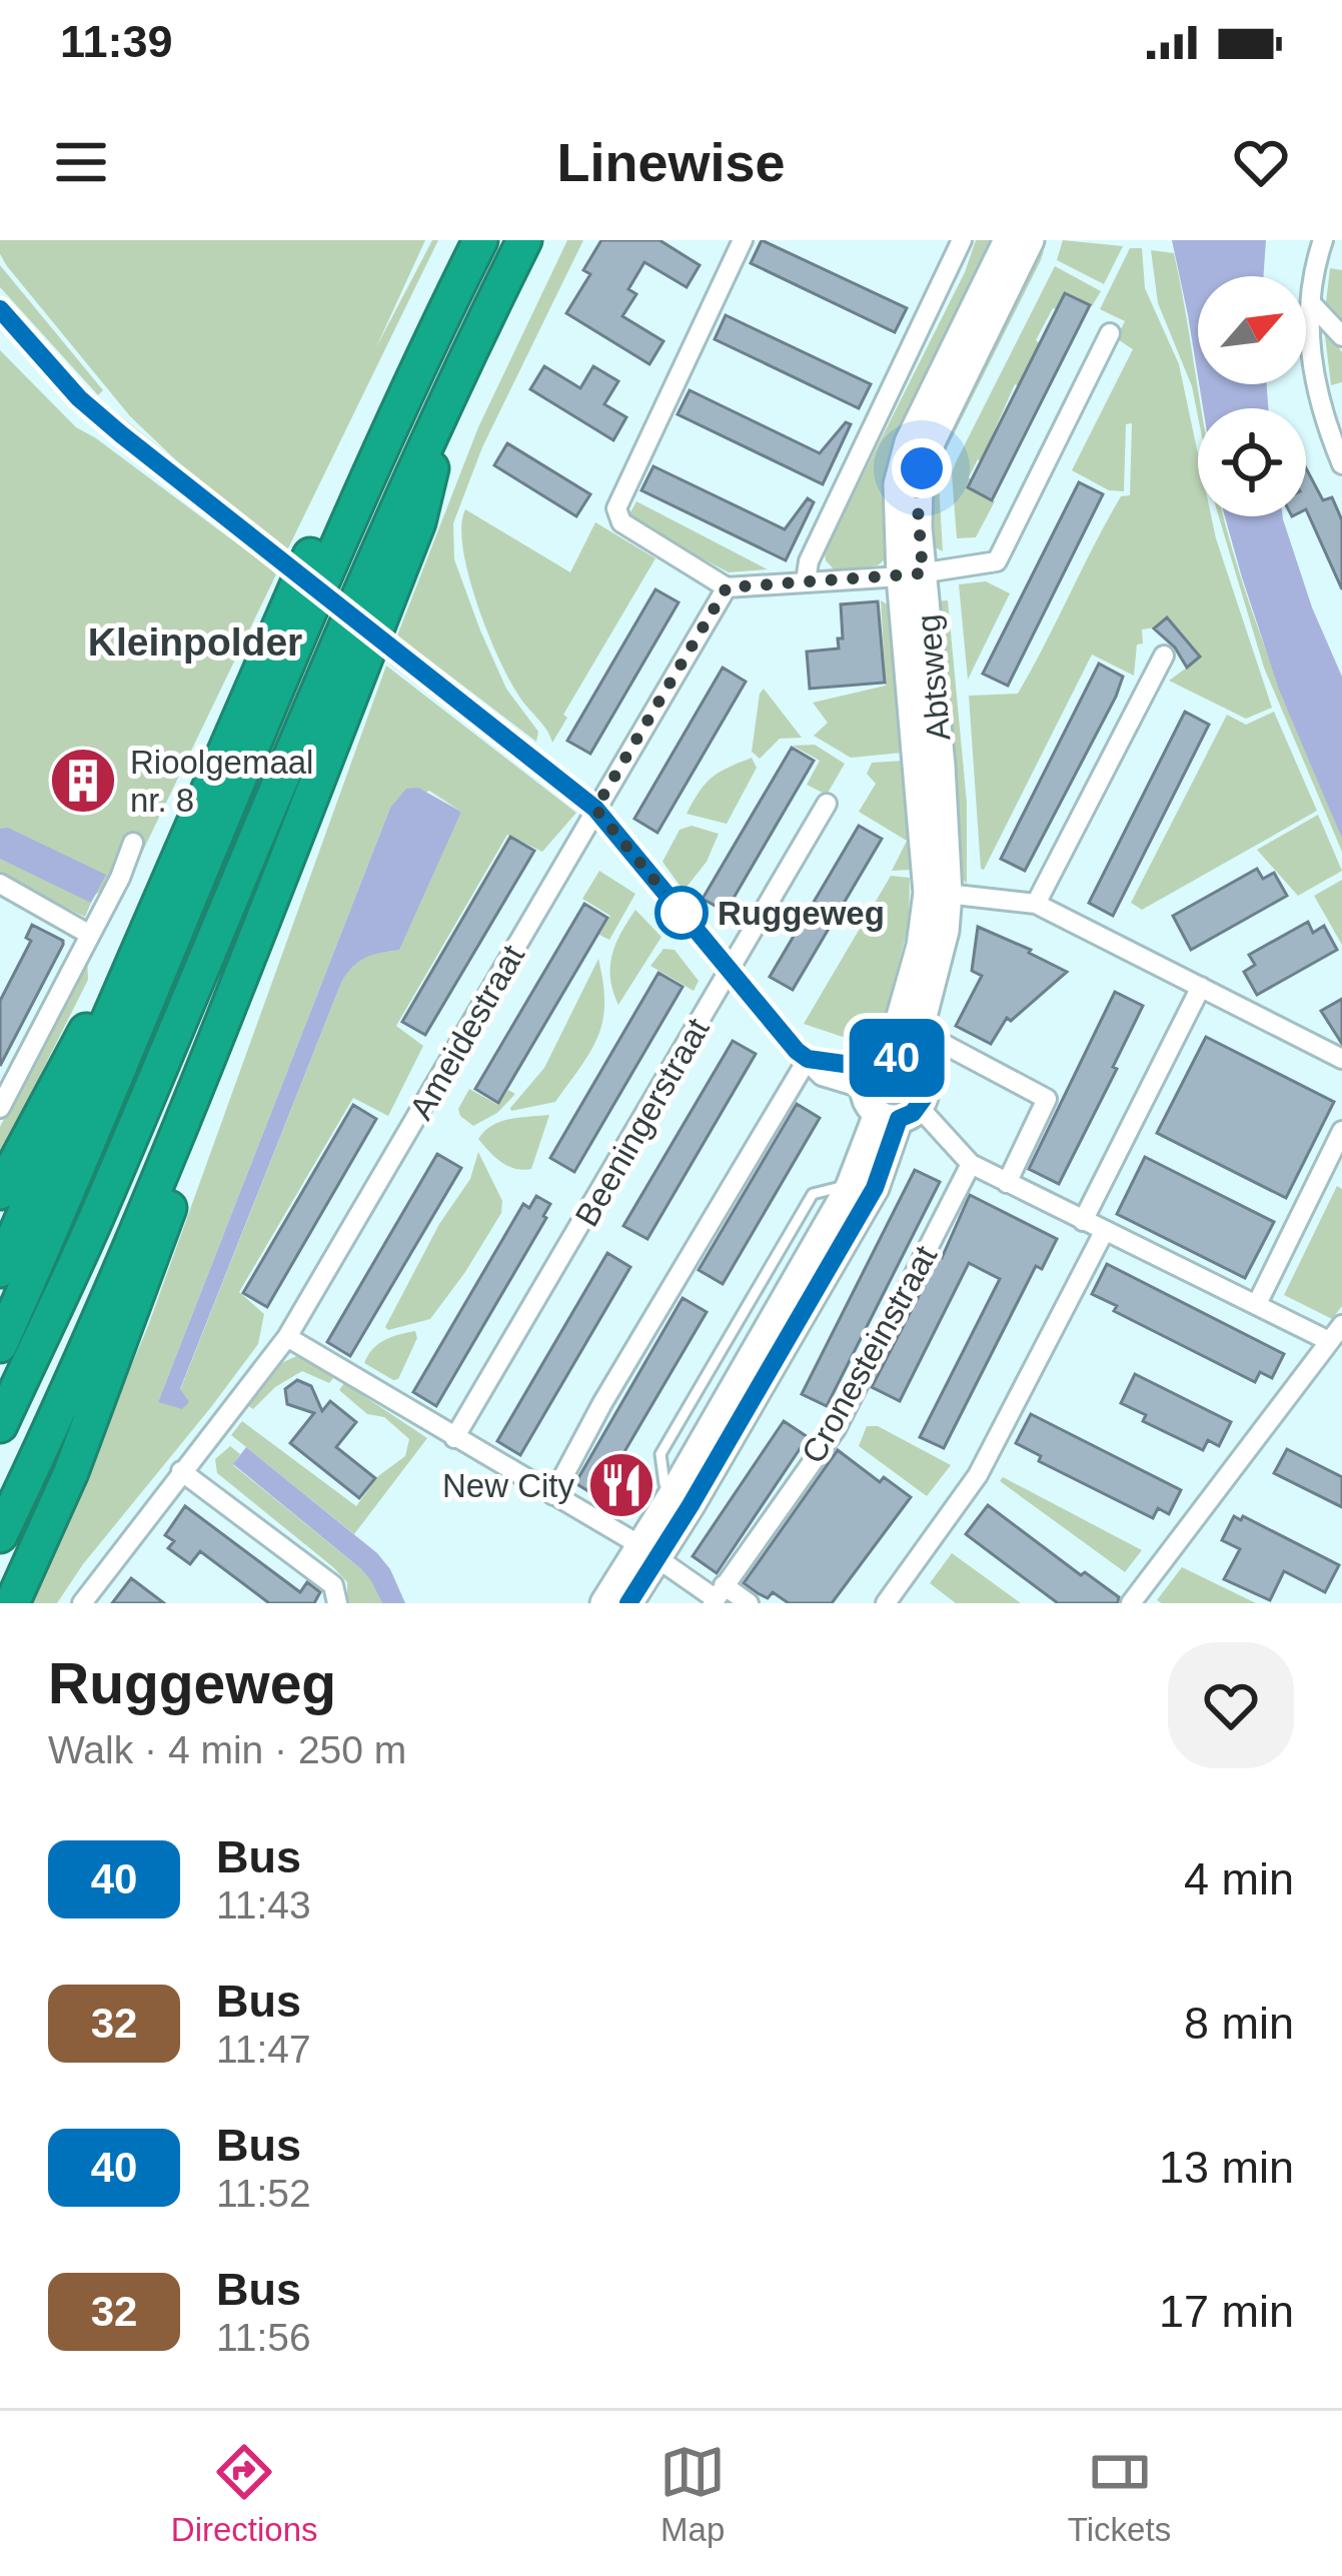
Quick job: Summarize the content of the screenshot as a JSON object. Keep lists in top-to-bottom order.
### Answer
{
  "streets": {
    "street": [
      "Abtsweg",
      "Ameidestraat",
      "Beeningerstraat",
      "Cronesteinstraat"
    ]
  },
  "districts": ["Kleinpolder"],
  "places": {
    "building": ["Rioolgemaal nr. 8"],
    "other": ["Ruggeweg"],
    "restaurant": ["New City"]
  },
  "lines": ["bus line 40"],
  "north": "top right",
  "page": {
    "status": "11:39",
    "header": "Linewise",
    "on_map": "40",
    "heading": ["Ruggeweg", "Walk · 4 min · 250 m"],
    "list": [
      {
        "mark": "40",
        "name": "Bus",
        "note": "11:43",
        "value": "4 min"
      },
      {
        "mark": "32",
        "name": "Bus",
        "note": "11:47",
        "value": "8 min"
      },
      {
        "mark": "40",
        "name": "Bus",
        "note": "11:52",
        "value": "13 min"
      },
      {
        "mark": "32",
        "name": "Bus",
        "note": "11:56",
        "value": "17 min"
      }
    ],
    "tabs": ["Directions", "Map", "Tickets"]
  }
}
